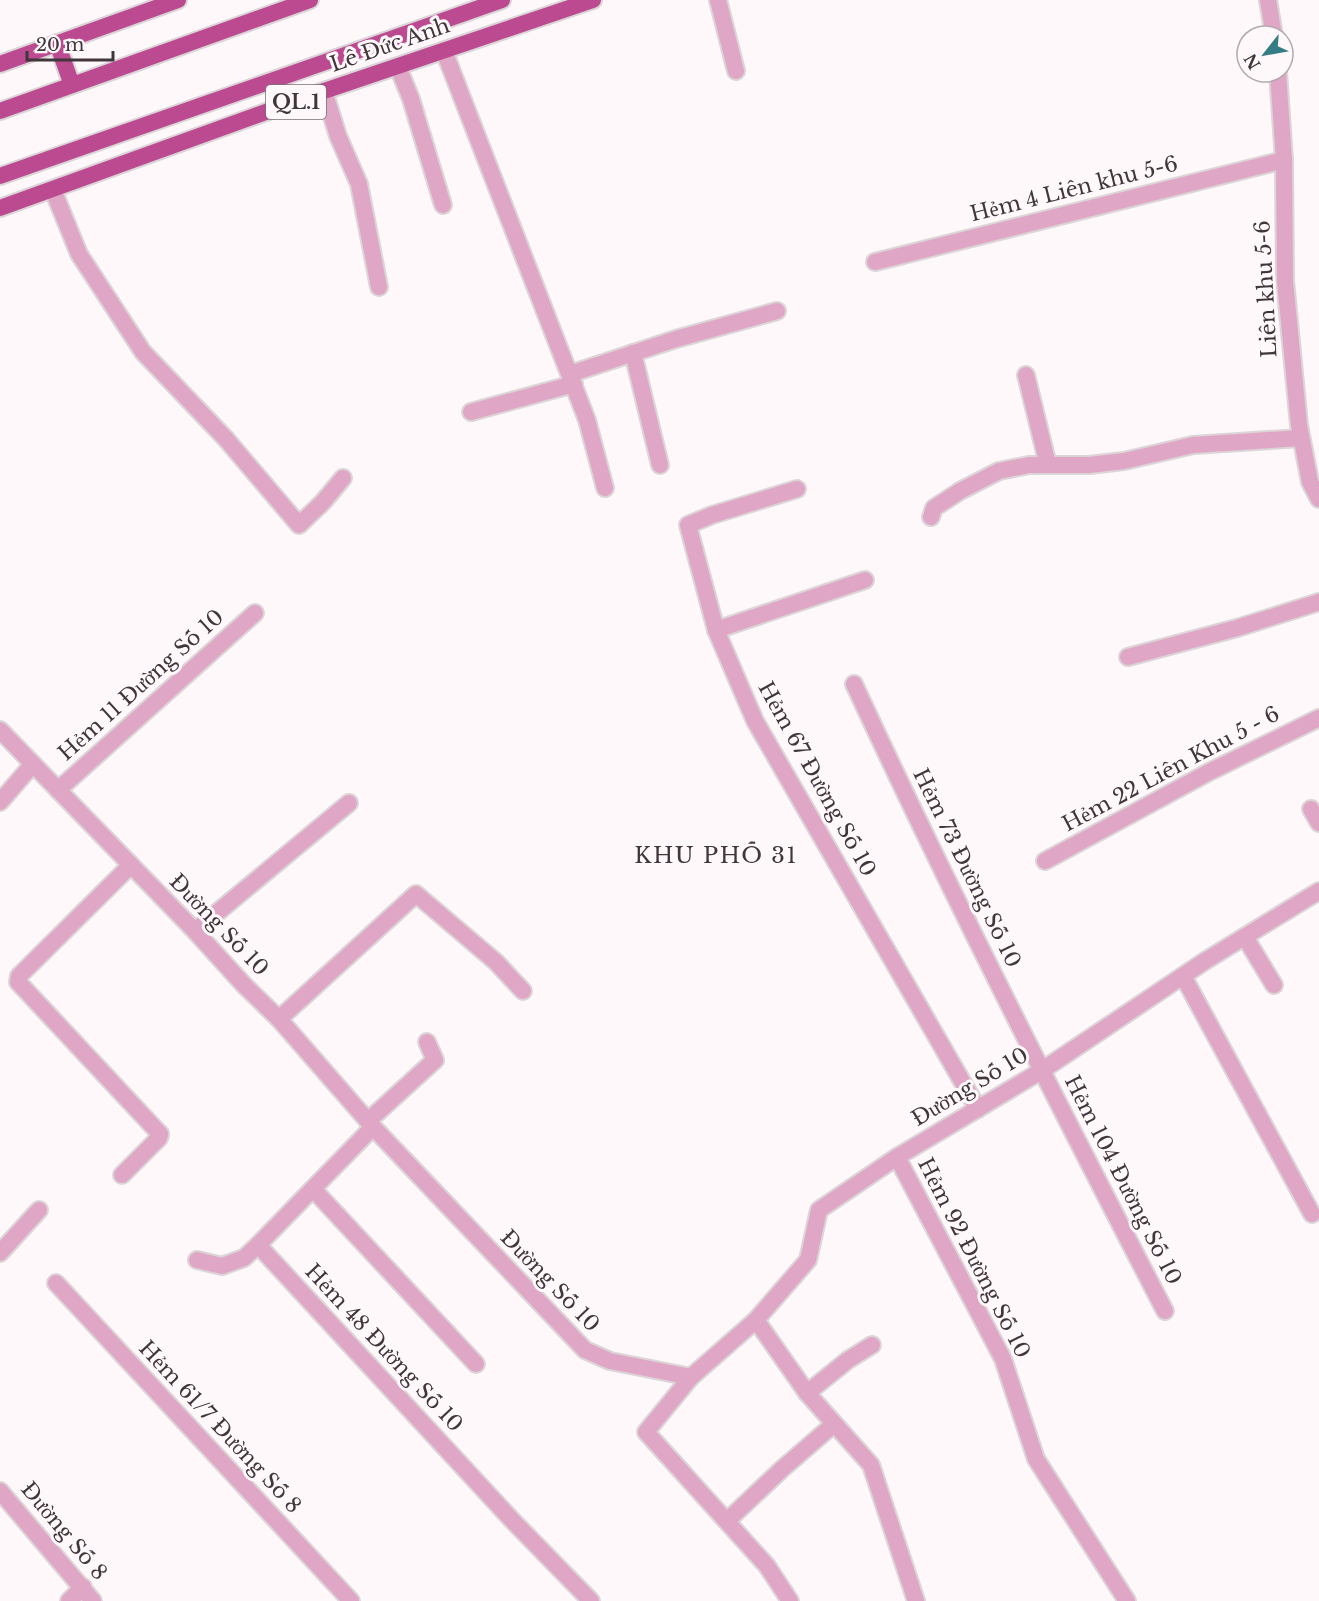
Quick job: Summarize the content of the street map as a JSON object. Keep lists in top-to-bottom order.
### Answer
{
  "streets": {
    "highway": ["Lê Đức Anh", "QL.1"],
    "street": [
      "Hẻm 4 Liên khu 5-6",
      "Liên khu 5-6",
      "Hẻm 11 Đường Số 10",
      "Hẻm 22 Liên Khu 5 - 6",
      "Hẻm 67 Đường Số 10",
      "Hẻm 73 Đường Số 10",
      "Đường Số 10",
      "Hẻm 104 Đường Số 10",
      "Hẻm 92 Đường Số 10",
      "Hẻm 48 Đường Số 10",
      "Hẻm 61/7 Đường Số 8",
      "Đường Số 8"
    ]
  },
  "crossings": [
    ["Hẻm 4 Liên khu 5-6", "Liên khu 5-6"],
    ["Hẻm 11 Đường Số 10", "Đường Số 10"],
    ["Hẻm 67 Đường Số 10", "Đường Số 10"],
    ["Hẻm 73 Đường Số 10", "Đường Số 10"],
    ["Hẻm 73 Đường Số 10", "Hẻm 104 Đường Số 10"],
    ["Đường Số 10", "Hẻm 104 Đường Số 10"],
    ["Đường Số 10", "Hẻm 92 Đường Số 10"]
  ],
  "districts": ["KHU PHỐ 31"],
  "scale_bar": "20 m",
  "north": "bottom left"
}
